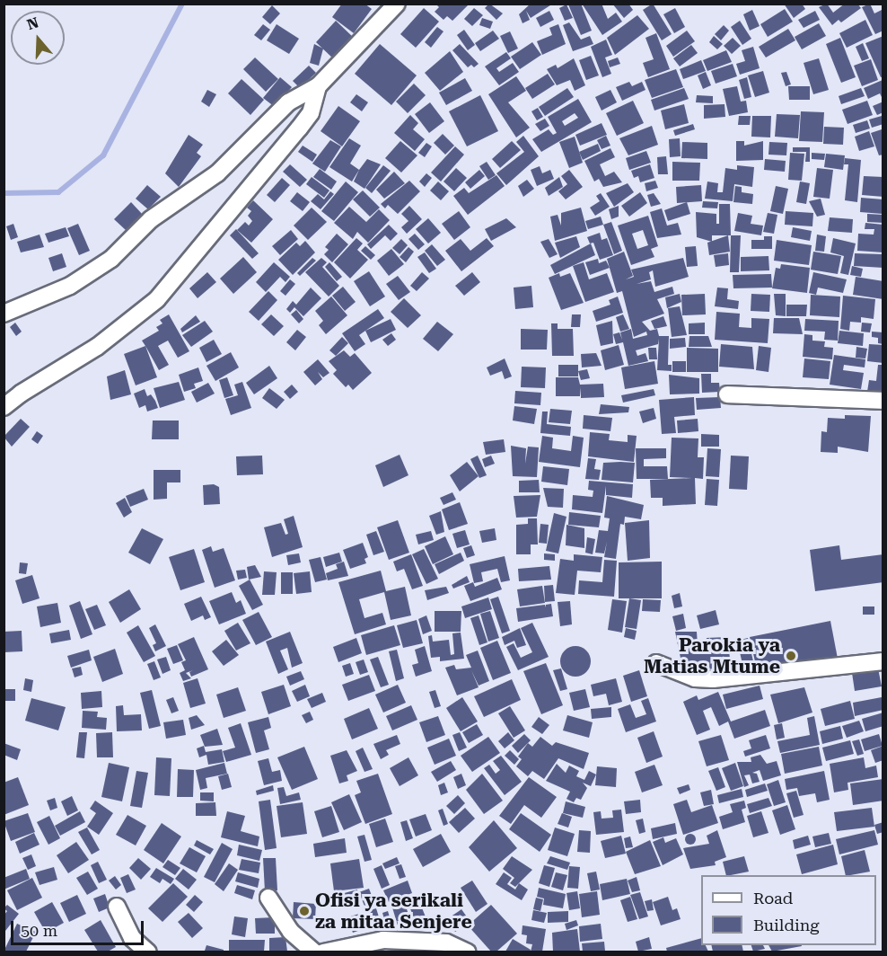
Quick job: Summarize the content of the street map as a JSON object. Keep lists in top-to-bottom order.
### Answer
{
  "places": ["Parokia ya Matias Mtume", "Ofisi ya serikali za mitaa Senjere"],
  "legend": ["Road", "Building"],
  "scale_bar": "50 m",
  "north": "top"
}
